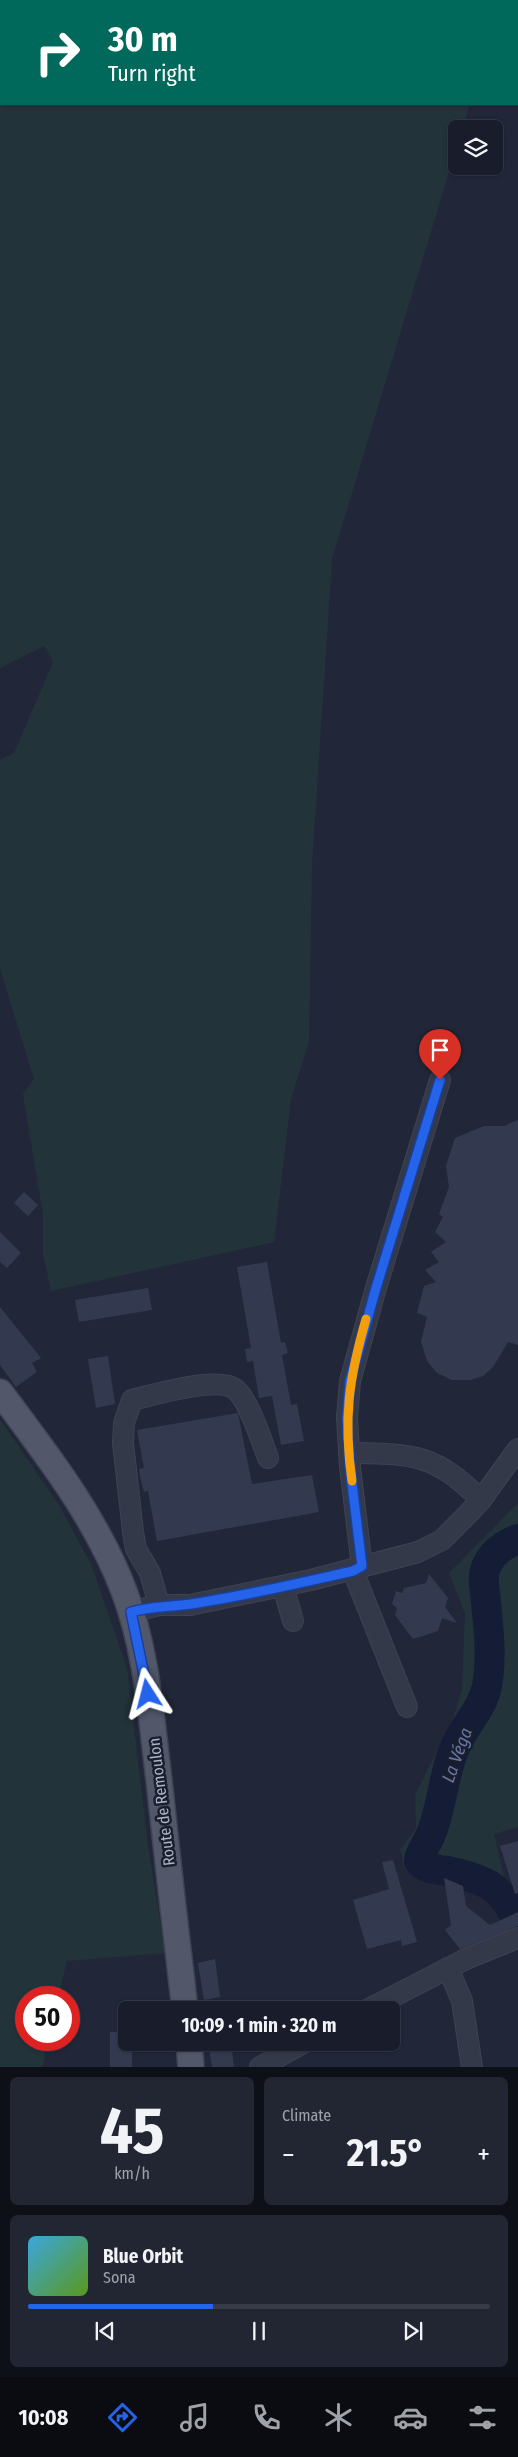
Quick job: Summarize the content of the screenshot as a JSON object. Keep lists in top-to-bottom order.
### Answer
{
  "streets": {
    "main road": ["Route de Remoulon"]
  },
  "water": ["La Véga"],
  "page": {
    "turn": ["30 m", "Turn right"],
    "limit": "50",
    "trip": "10:09 · 1 min · 320 m",
    "tile": [
      ["45", "km/h"],
      "Climate"
    ],
    "heat": ["−", "21.5°", "+"],
    "song": ["Blue Orbit", "Sona"],
    "tabs": "10:08"
  }
}
